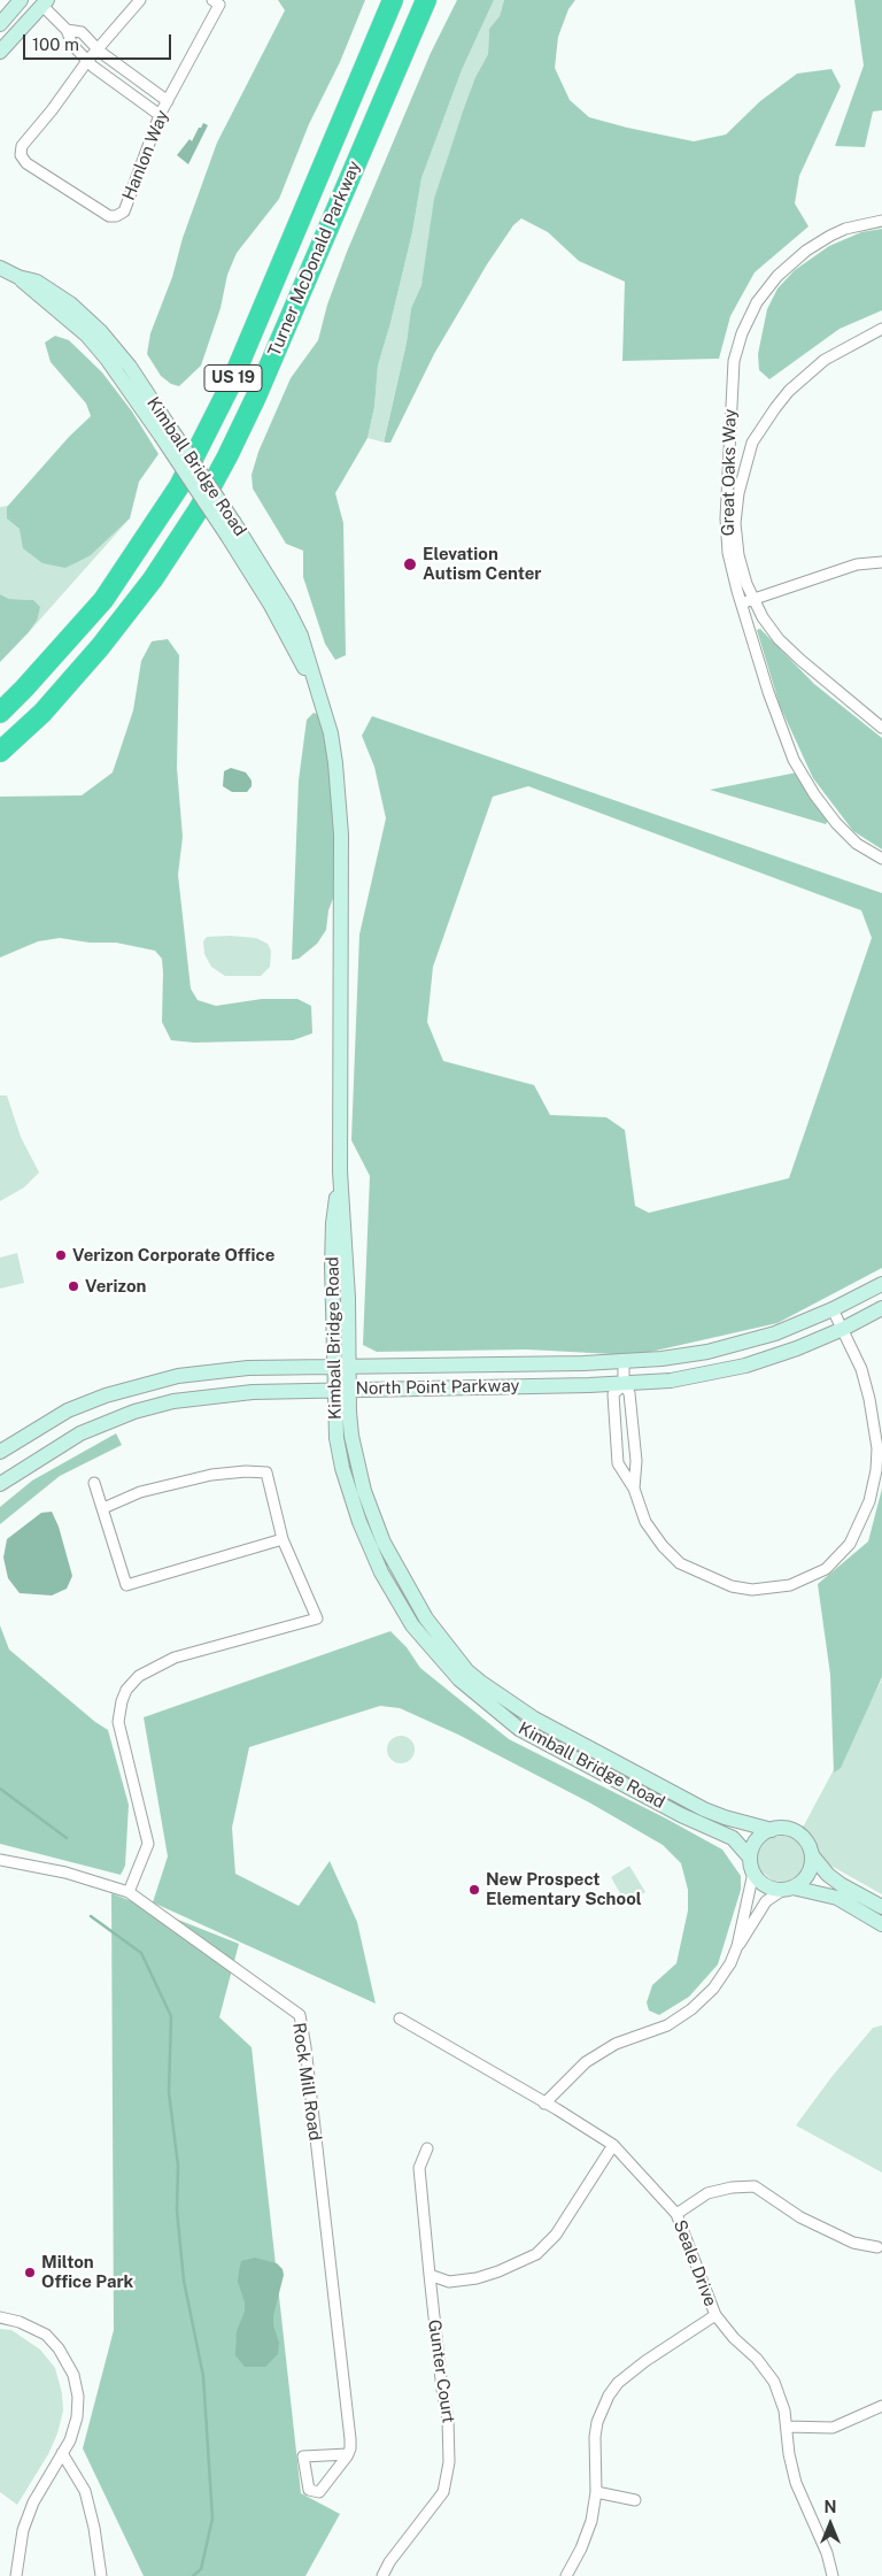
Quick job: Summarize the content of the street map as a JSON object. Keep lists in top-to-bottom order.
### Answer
{
  "streets": {
    "highway": ["Turner McDonald Parkway", "US 19"],
    "street": [
      "Hanlon Way",
      "Kimball Bridge Road",
      "Great Oaks Way",
      "North Point Parkway",
      "Rock Mill Road",
      "Seale Drive",
      "Gunter Court"
    ]
  },
  "crossings": [
    ["Kimball Bridge Road", "North Point Parkway"]
  ],
  "places": [
    "Elevation Autism Center",
    "Verizon Corporate Office",
    "Verizon",
    "New Prospect Elementary School",
    "Milton Office Park"
  ],
  "scale_bar": "100 m",
  "north": "top"
}
